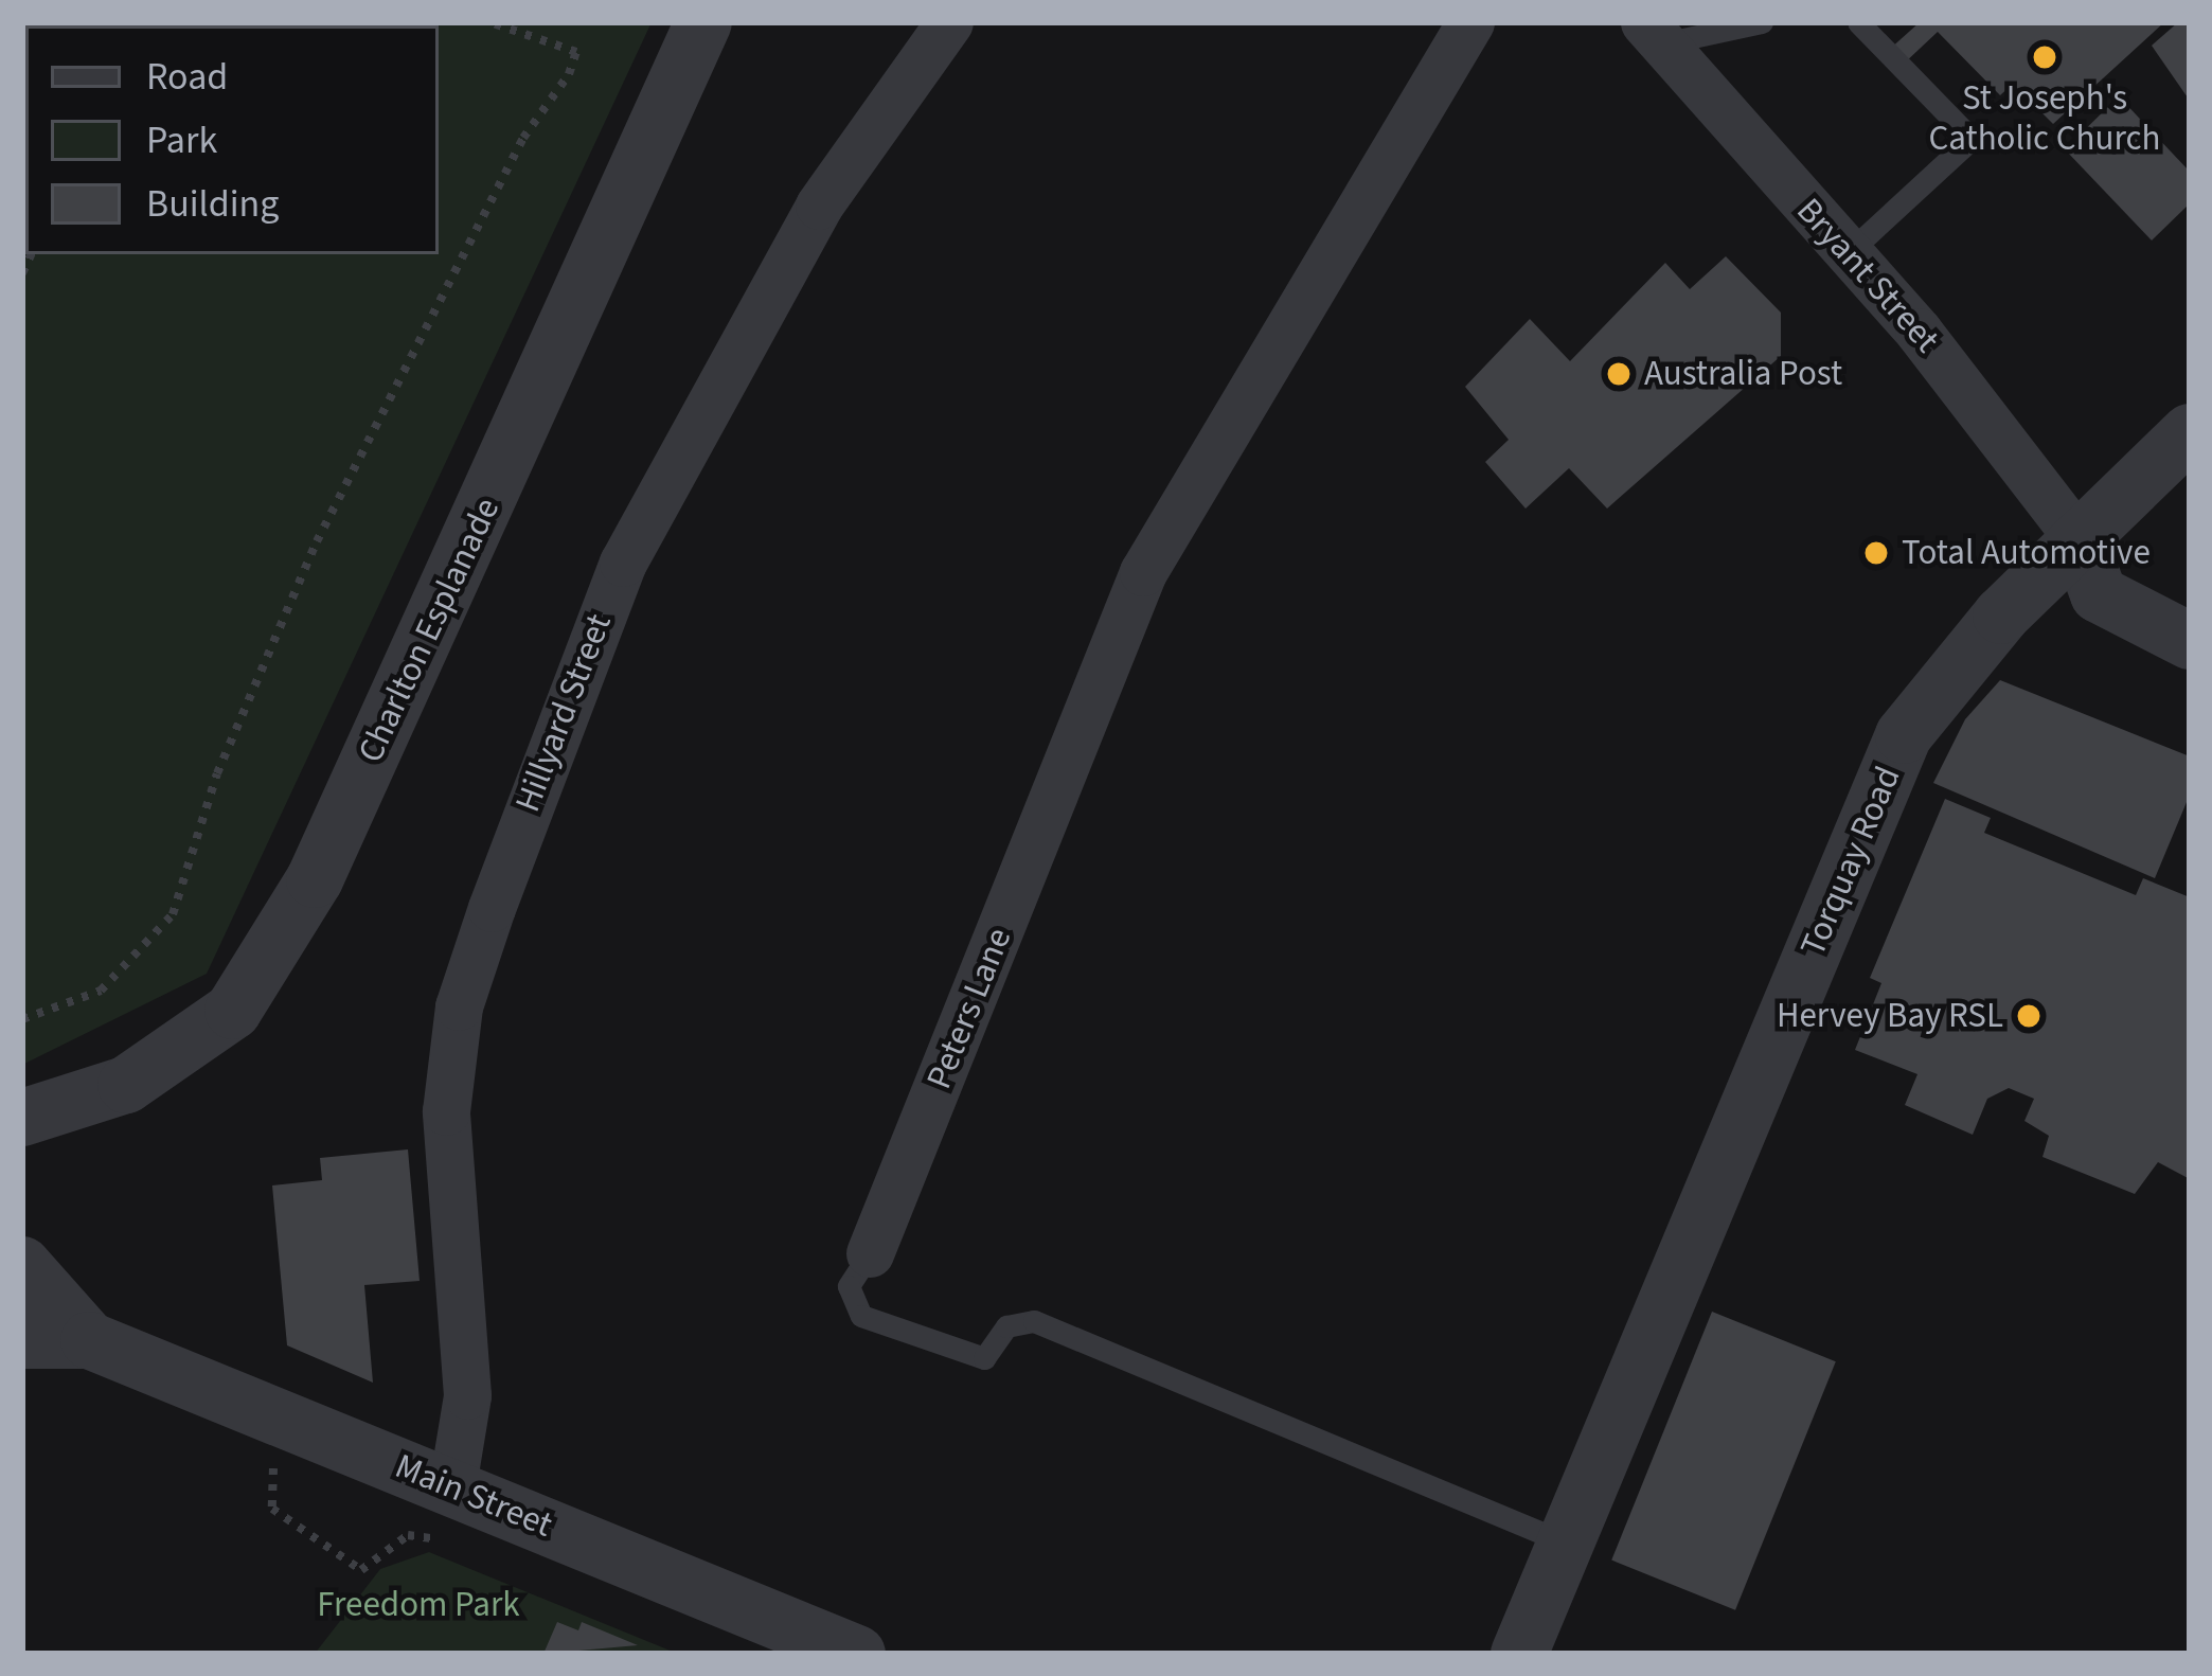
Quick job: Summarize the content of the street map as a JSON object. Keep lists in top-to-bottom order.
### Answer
{
  "streets": {
    "street": [
      "Bryant Street",
      "Charlton Esplanade",
      "Hillyard Street",
      "Torquay Road",
      "Peters Lane",
      "Main Street"
    ]
  },
  "crossings": [
    ["Bryant Street", "Torquay Road"],
    ["Hillyard Street", "Main Street"],
    ["Torquay Road", "Peters Lane"]
  ],
  "parks": ["Freedom Park"],
  "places": [
    "St Joseph's Catholic Church",
    "Australia Post",
    "Total Automotive",
    "Hervey Bay RSL"
  ],
  "legend": ["Road", "Park", "Building"]
}
